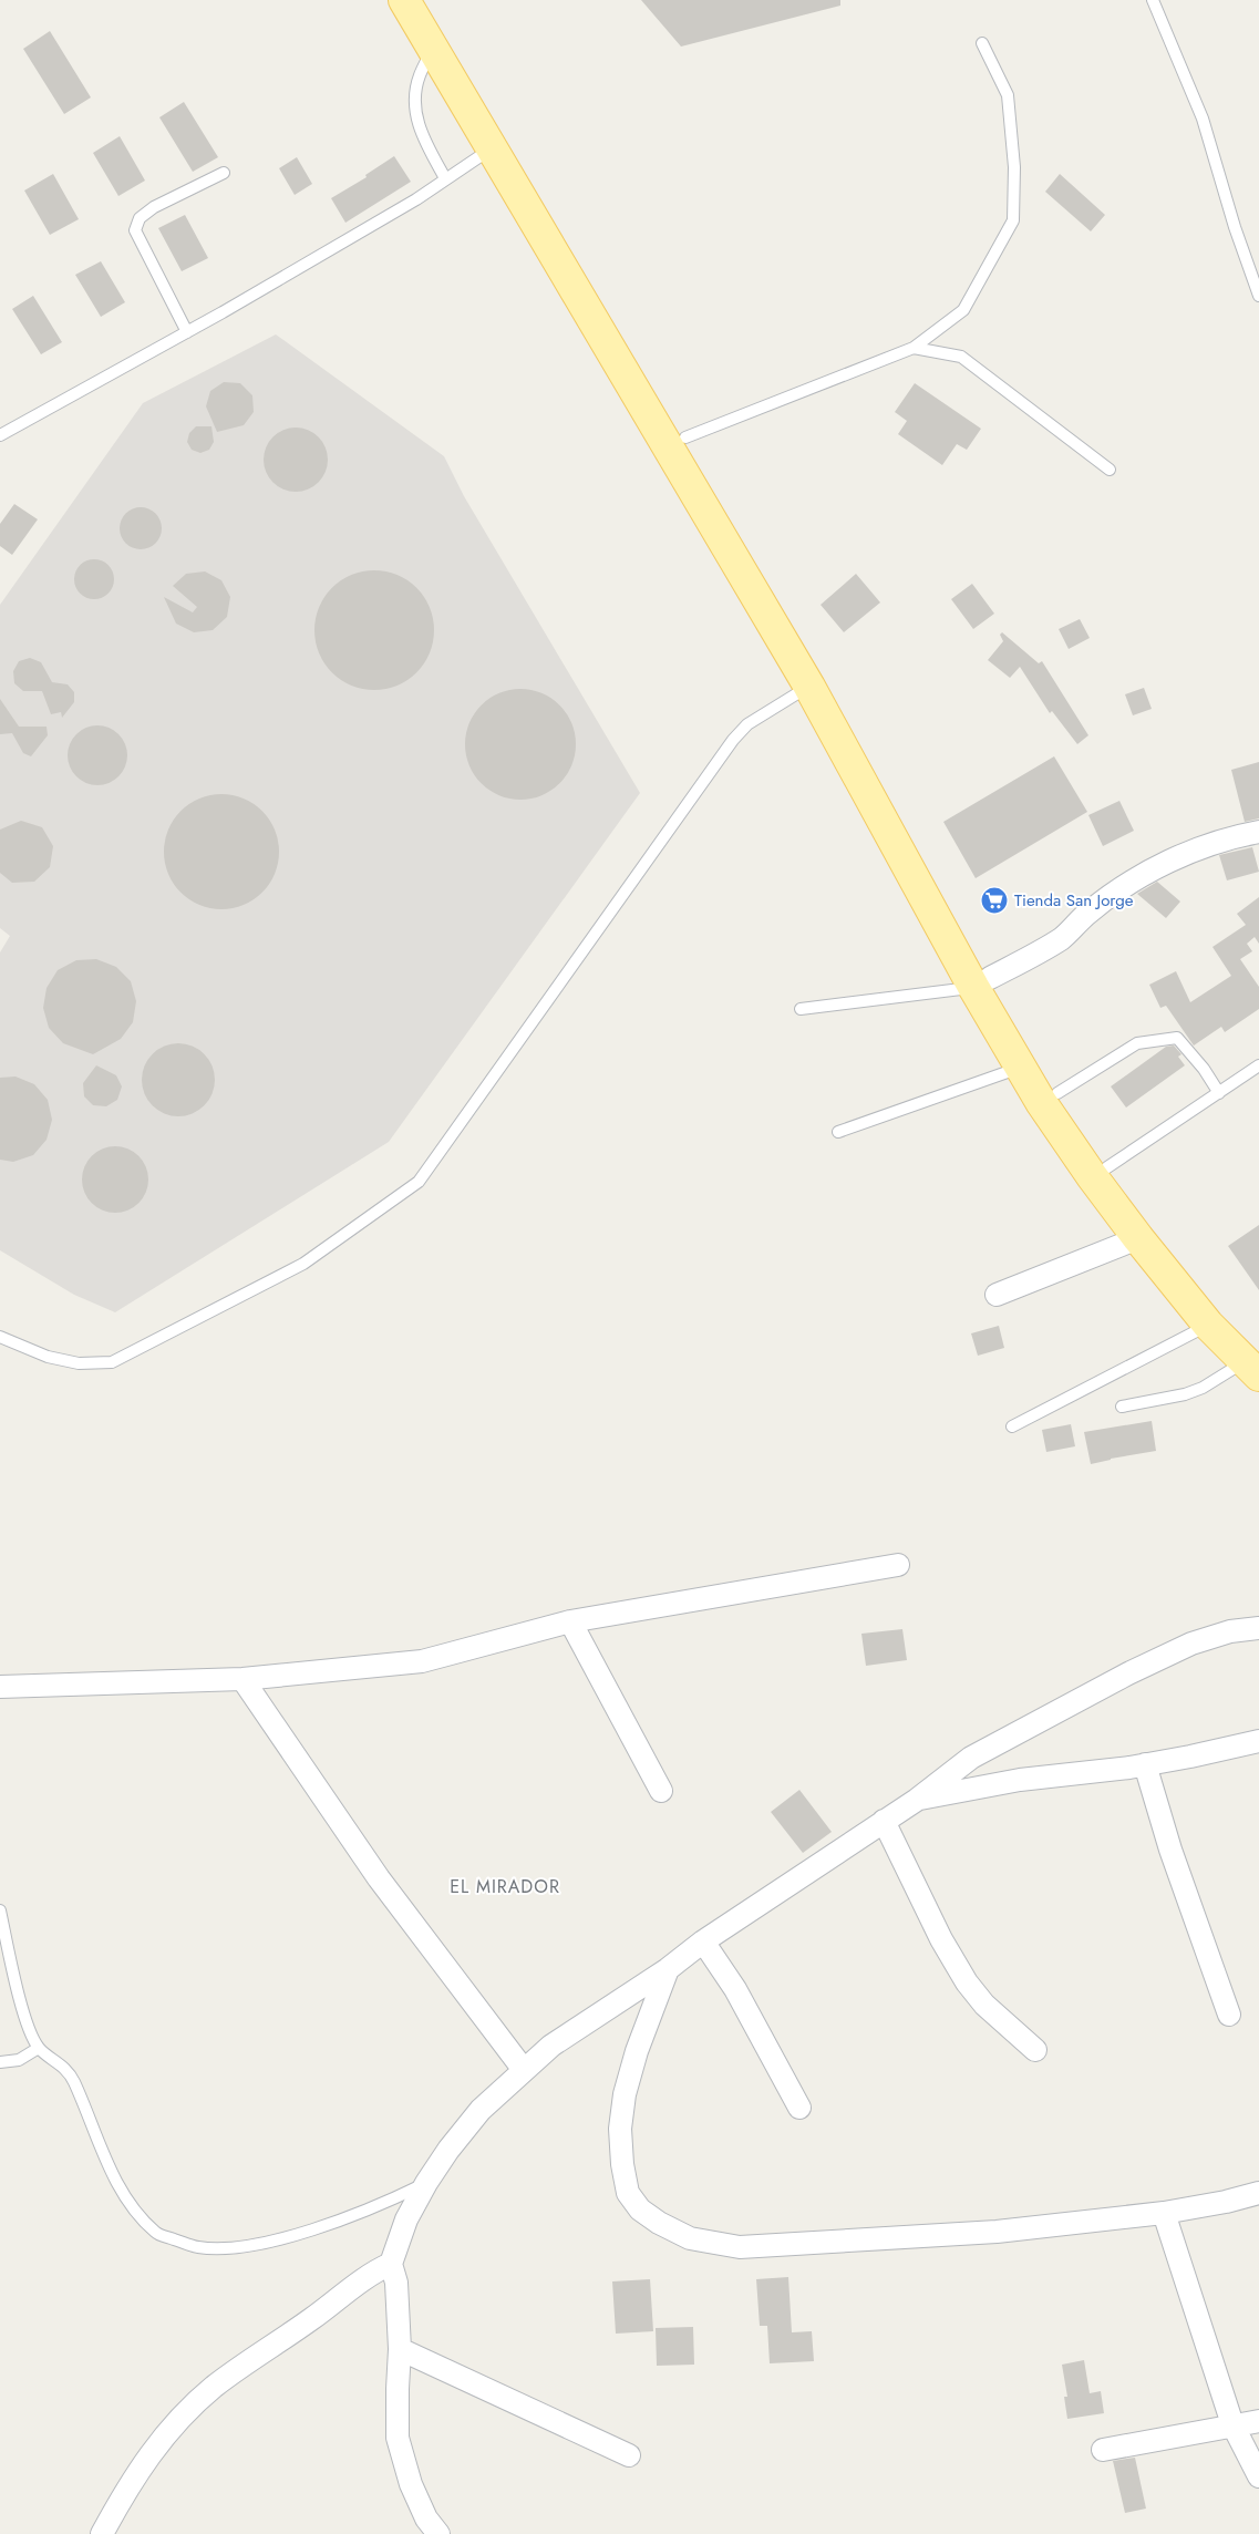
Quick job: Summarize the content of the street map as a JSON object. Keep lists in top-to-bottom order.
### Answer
{
  "districts": ["EL MIRADOR"],
  "places": {
    "supermarket": ["Tienda San Jorge"]
  }
}
